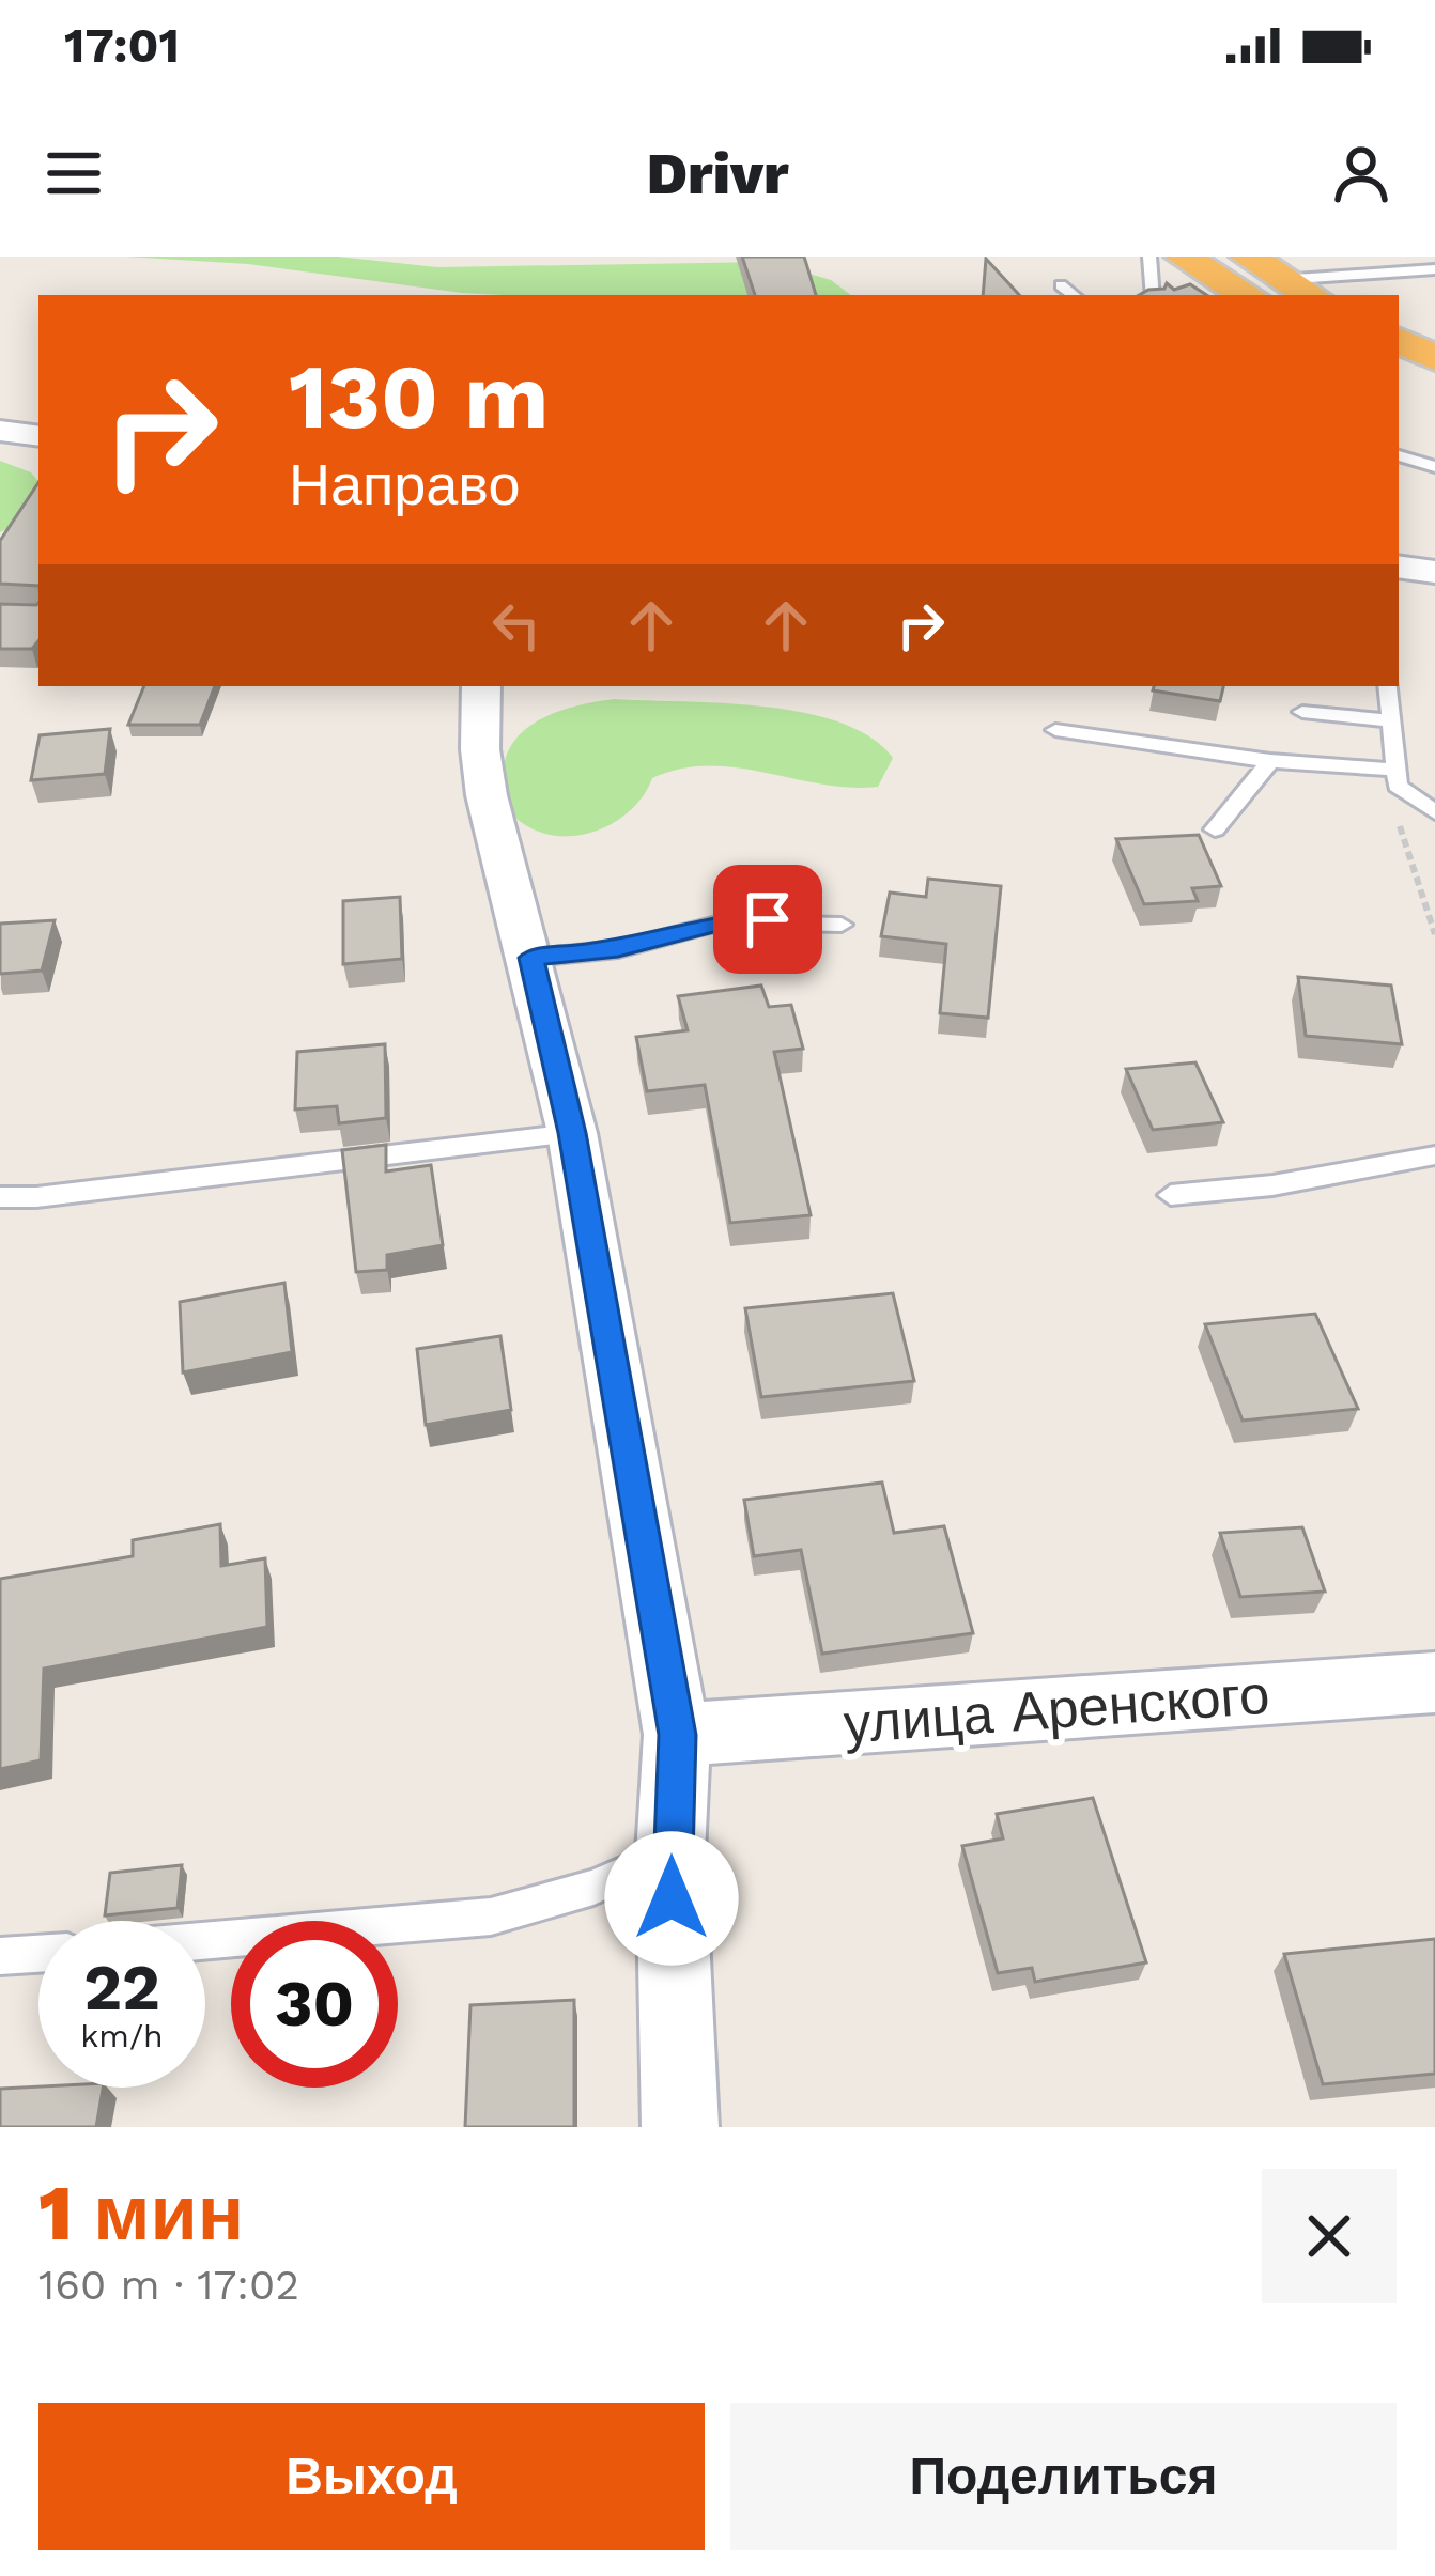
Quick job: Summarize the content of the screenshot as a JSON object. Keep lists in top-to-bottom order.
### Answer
{
  "streets": {
    "street": ["улица Аренского"]
  },
  "page": {
    "status": "17:01",
    "header": "Drivr",
    "turn": ["130 m", "Направо"],
    "speed": "22 km/h",
    "limit": "30",
    "heading": ["1 мин", "160 m · 17:02"],
    "buttons": ["Выход", "Поделиться"]
  }
}
